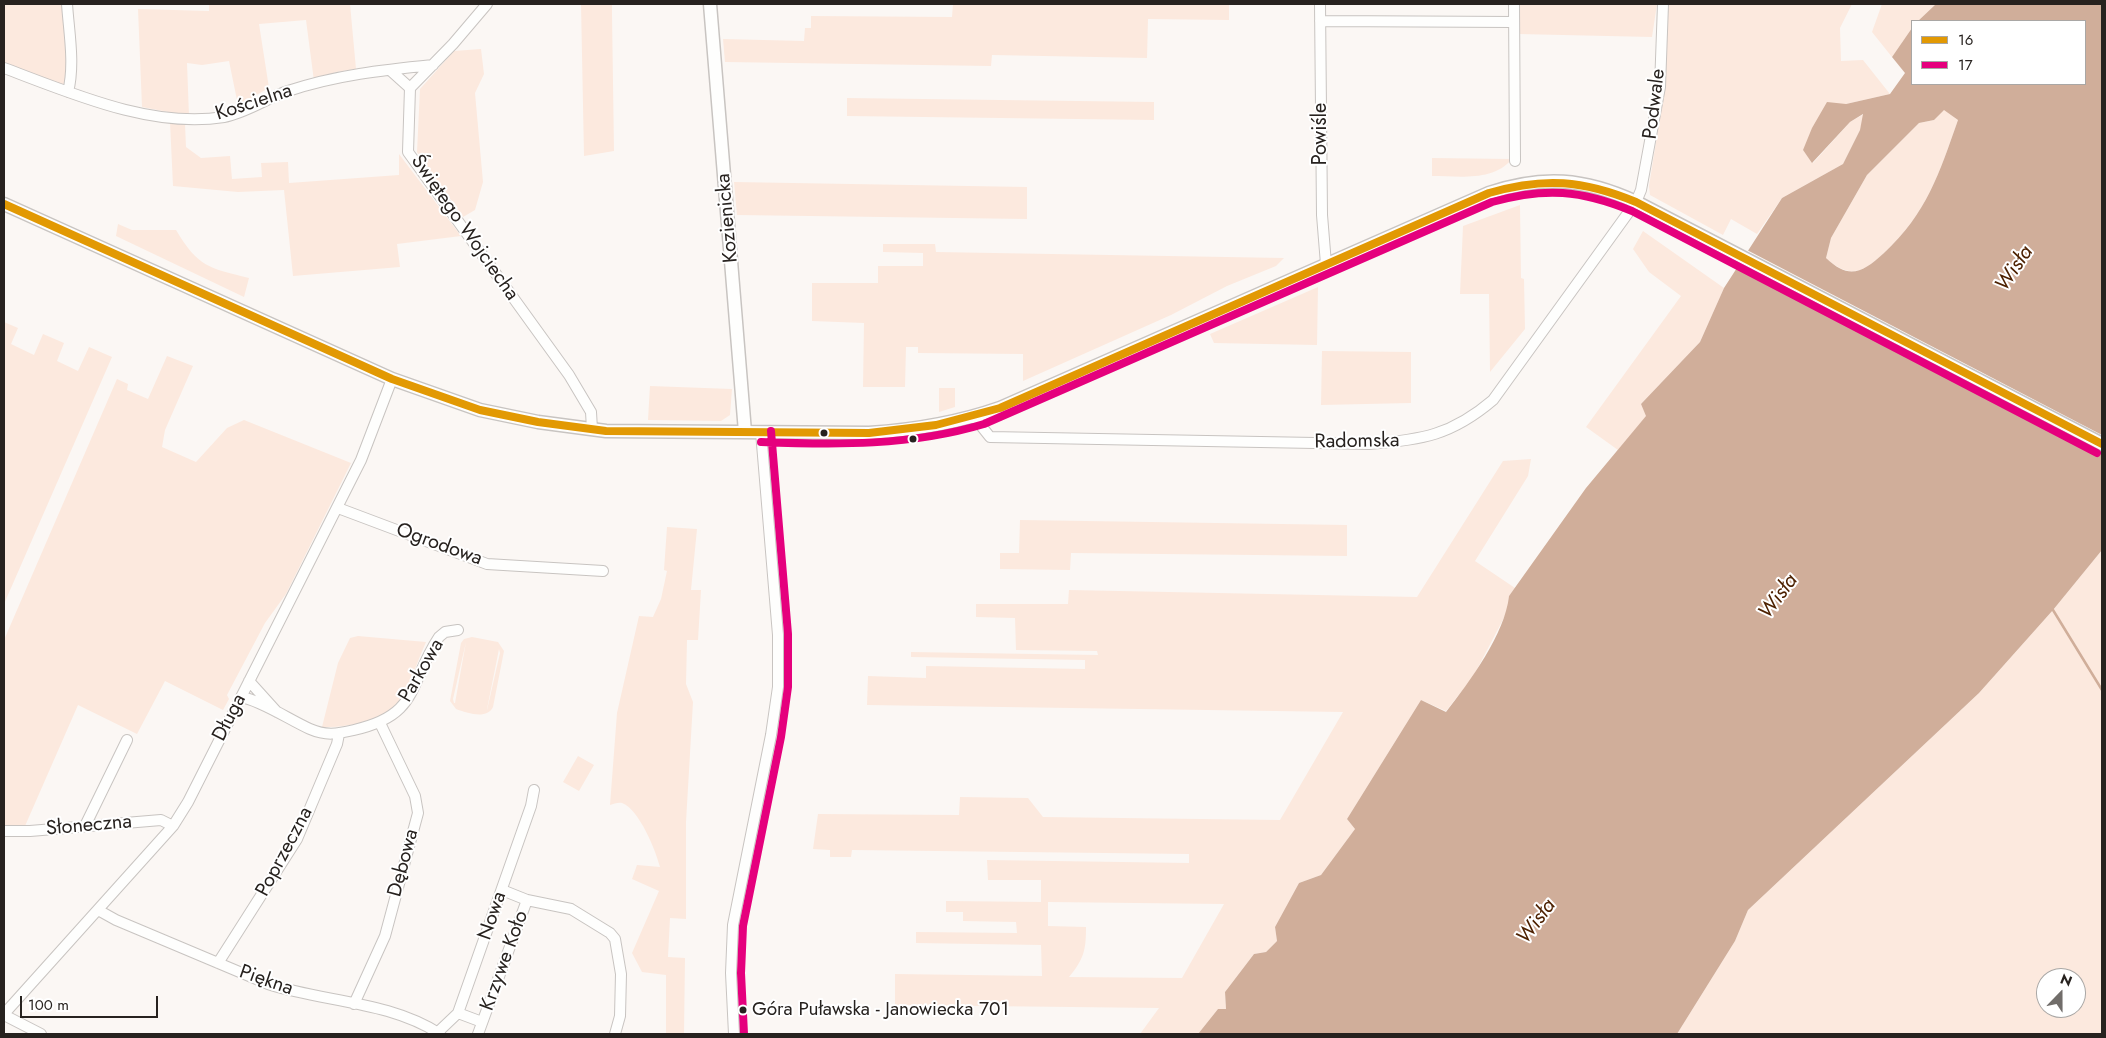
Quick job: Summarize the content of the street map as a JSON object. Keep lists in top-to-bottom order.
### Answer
{
  "streets": {
    "main road": ["Kozienicka"],
    "street": [
      "Kościelna",
      "Podwale",
      "Powiśle",
      "Świętego Wojciecha",
      "Radomska",
      "Ogrodowa",
      "Parkowa",
      "Długa",
      "Słoneczna",
      "Poprzeczna",
      "Dębowa",
      "Nowa",
      "Krzywe Koło",
      "Piękna"
    ]
  },
  "crossings": [
    ["Podwale", "Radomska"],
    ["Ogrodowa", "Długa"],
    ["Parkowa", "Długa"],
    ["Parkowa", "Poprzeczna"],
    ["Parkowa", "Dębowa"],
    ["Długa", "Słoneczna"],
    ["Długa", "Piękna"],
    ["Poprzeczna", "Piękna"],
    ["Dębowa", "Piękna"],
    ["Nowa", "Krzywe Koło"],
    ["Nowa", "Piękna"]
  ],
  "water": ["Wisła"],
  "places": ["Góra Puławska - Janowiecka 701"],
  "lines": ["transit line 16", "transit line 17"],
  "legend": ["16", "17"],
  "scale_bar": "100 m",
  "north": "top"
}
